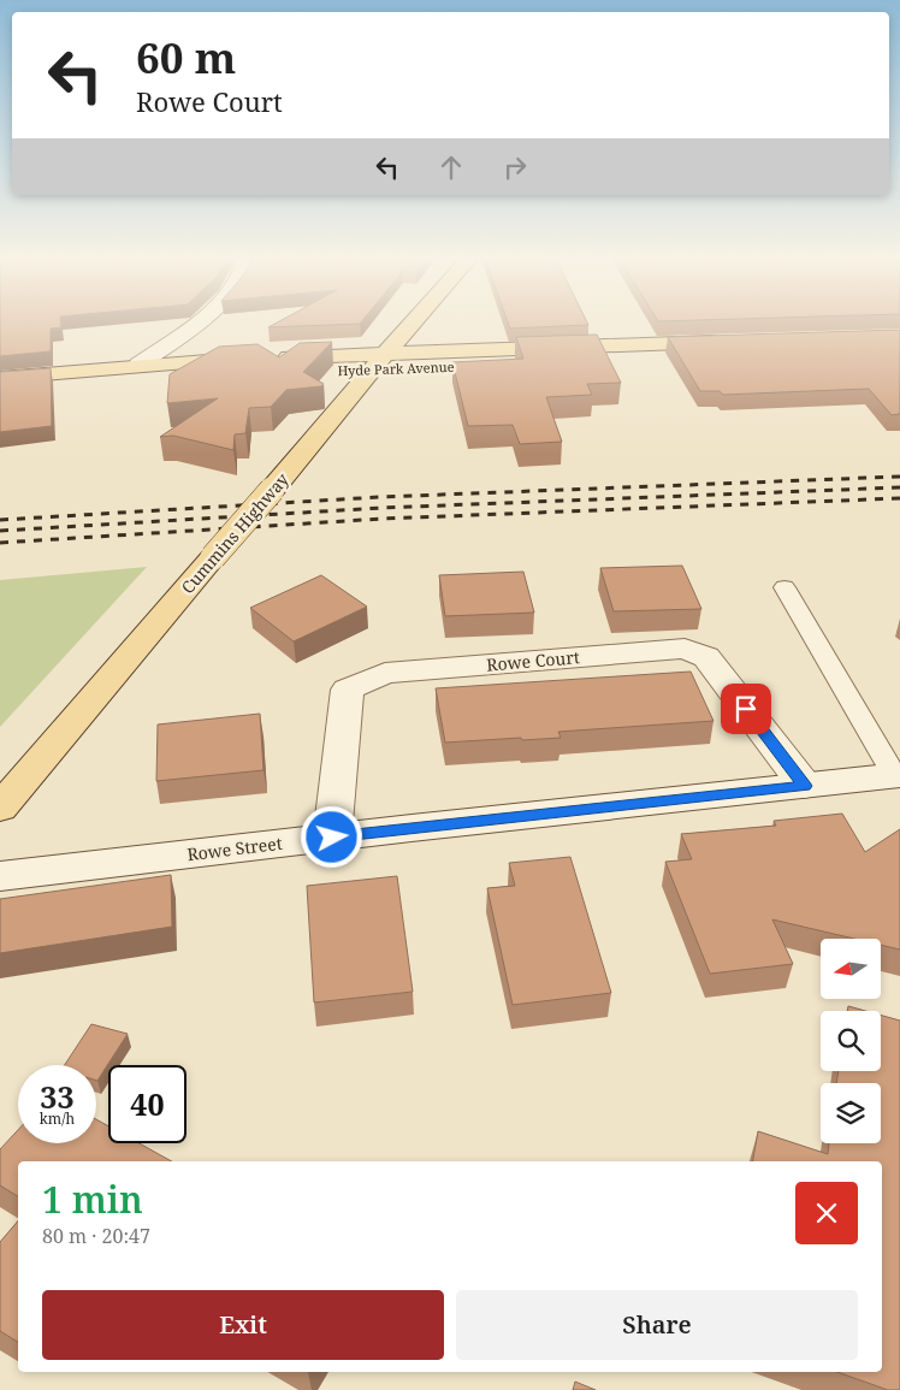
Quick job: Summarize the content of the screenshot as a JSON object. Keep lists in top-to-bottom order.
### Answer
{
  "streets": {
    "main road": ["Hyde Park Avenue", "Cummins Highway"],
    "street": ["Rowe Court", "Rowe Street"]
  },
  "crossings": [
    ["Hyde Park Avenue", "Cummins Highway"],
    ["Rowe Court", "Rowe Street"]
  ],
  "north": "left",
  "page": {
    "turn": ["60 m", "Rowe Court"],
    "speed": "33 km/h",
    "limit": "40",
    "heading": ["1 min", "80 m · 20:47"],
    "buttons": ["Exit", "Share"]
  }
}
